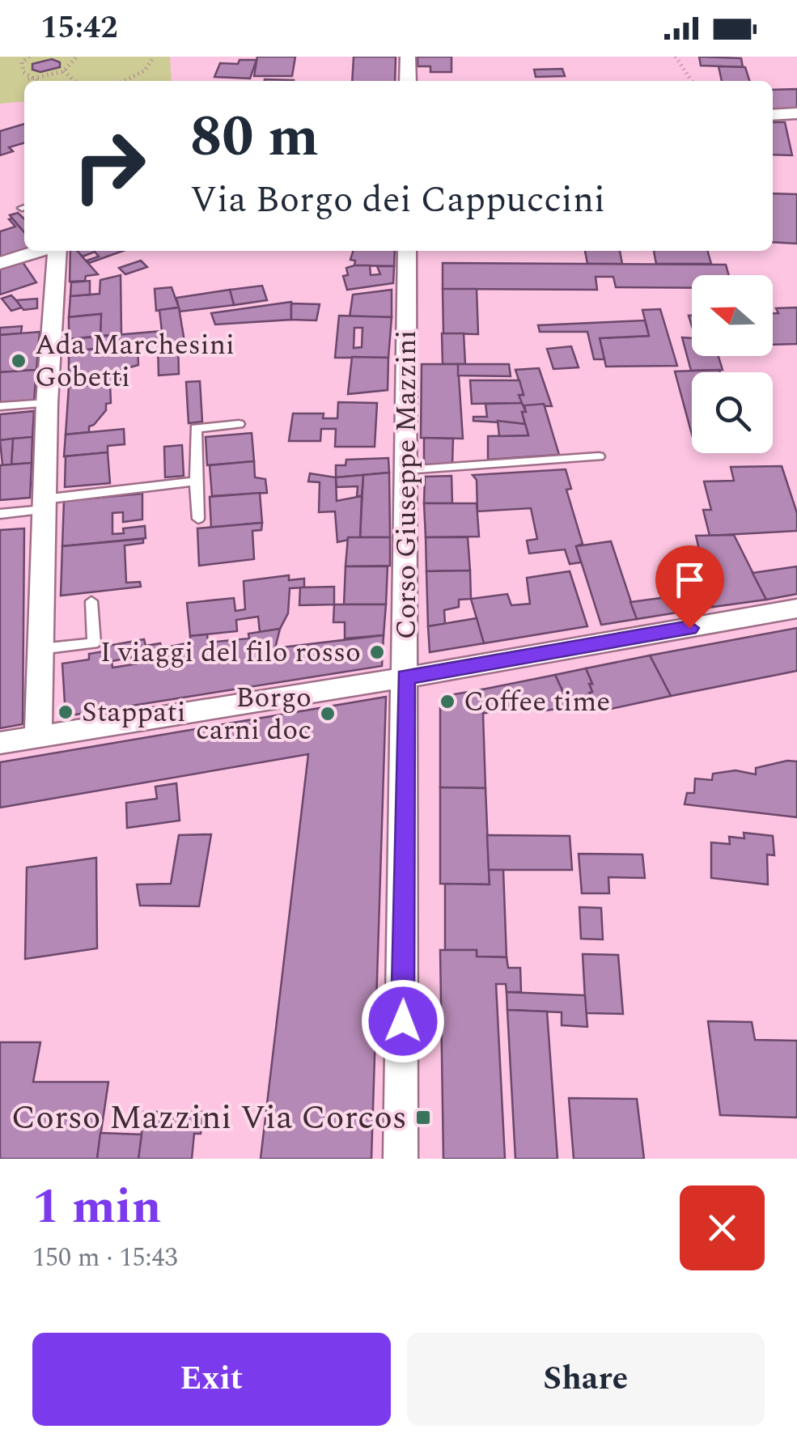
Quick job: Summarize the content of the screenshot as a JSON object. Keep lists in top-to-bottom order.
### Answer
{
  "streets": {
    "street": ["Corso Giuseppe Mazzini"]
  },
  "places": {
    "other": [
      "Ada Marchesini Gobetti",
      "I viaggi del filo rosso",
      "Coffee time",
      "Stappati",
      "Borgo carni doc"
    ],
    "transit": ["Corso Mazzini Via Corcos"]
  },
  "north": "left",
  "page": {
    "status": "15:42",
    "turn": ["80 m", "Via Borgo dei Cappuccini"],
    "heading": ["1 min", "150 m · 15:43"],
    "buttons": ["Exit", "Share"]
  }
}
